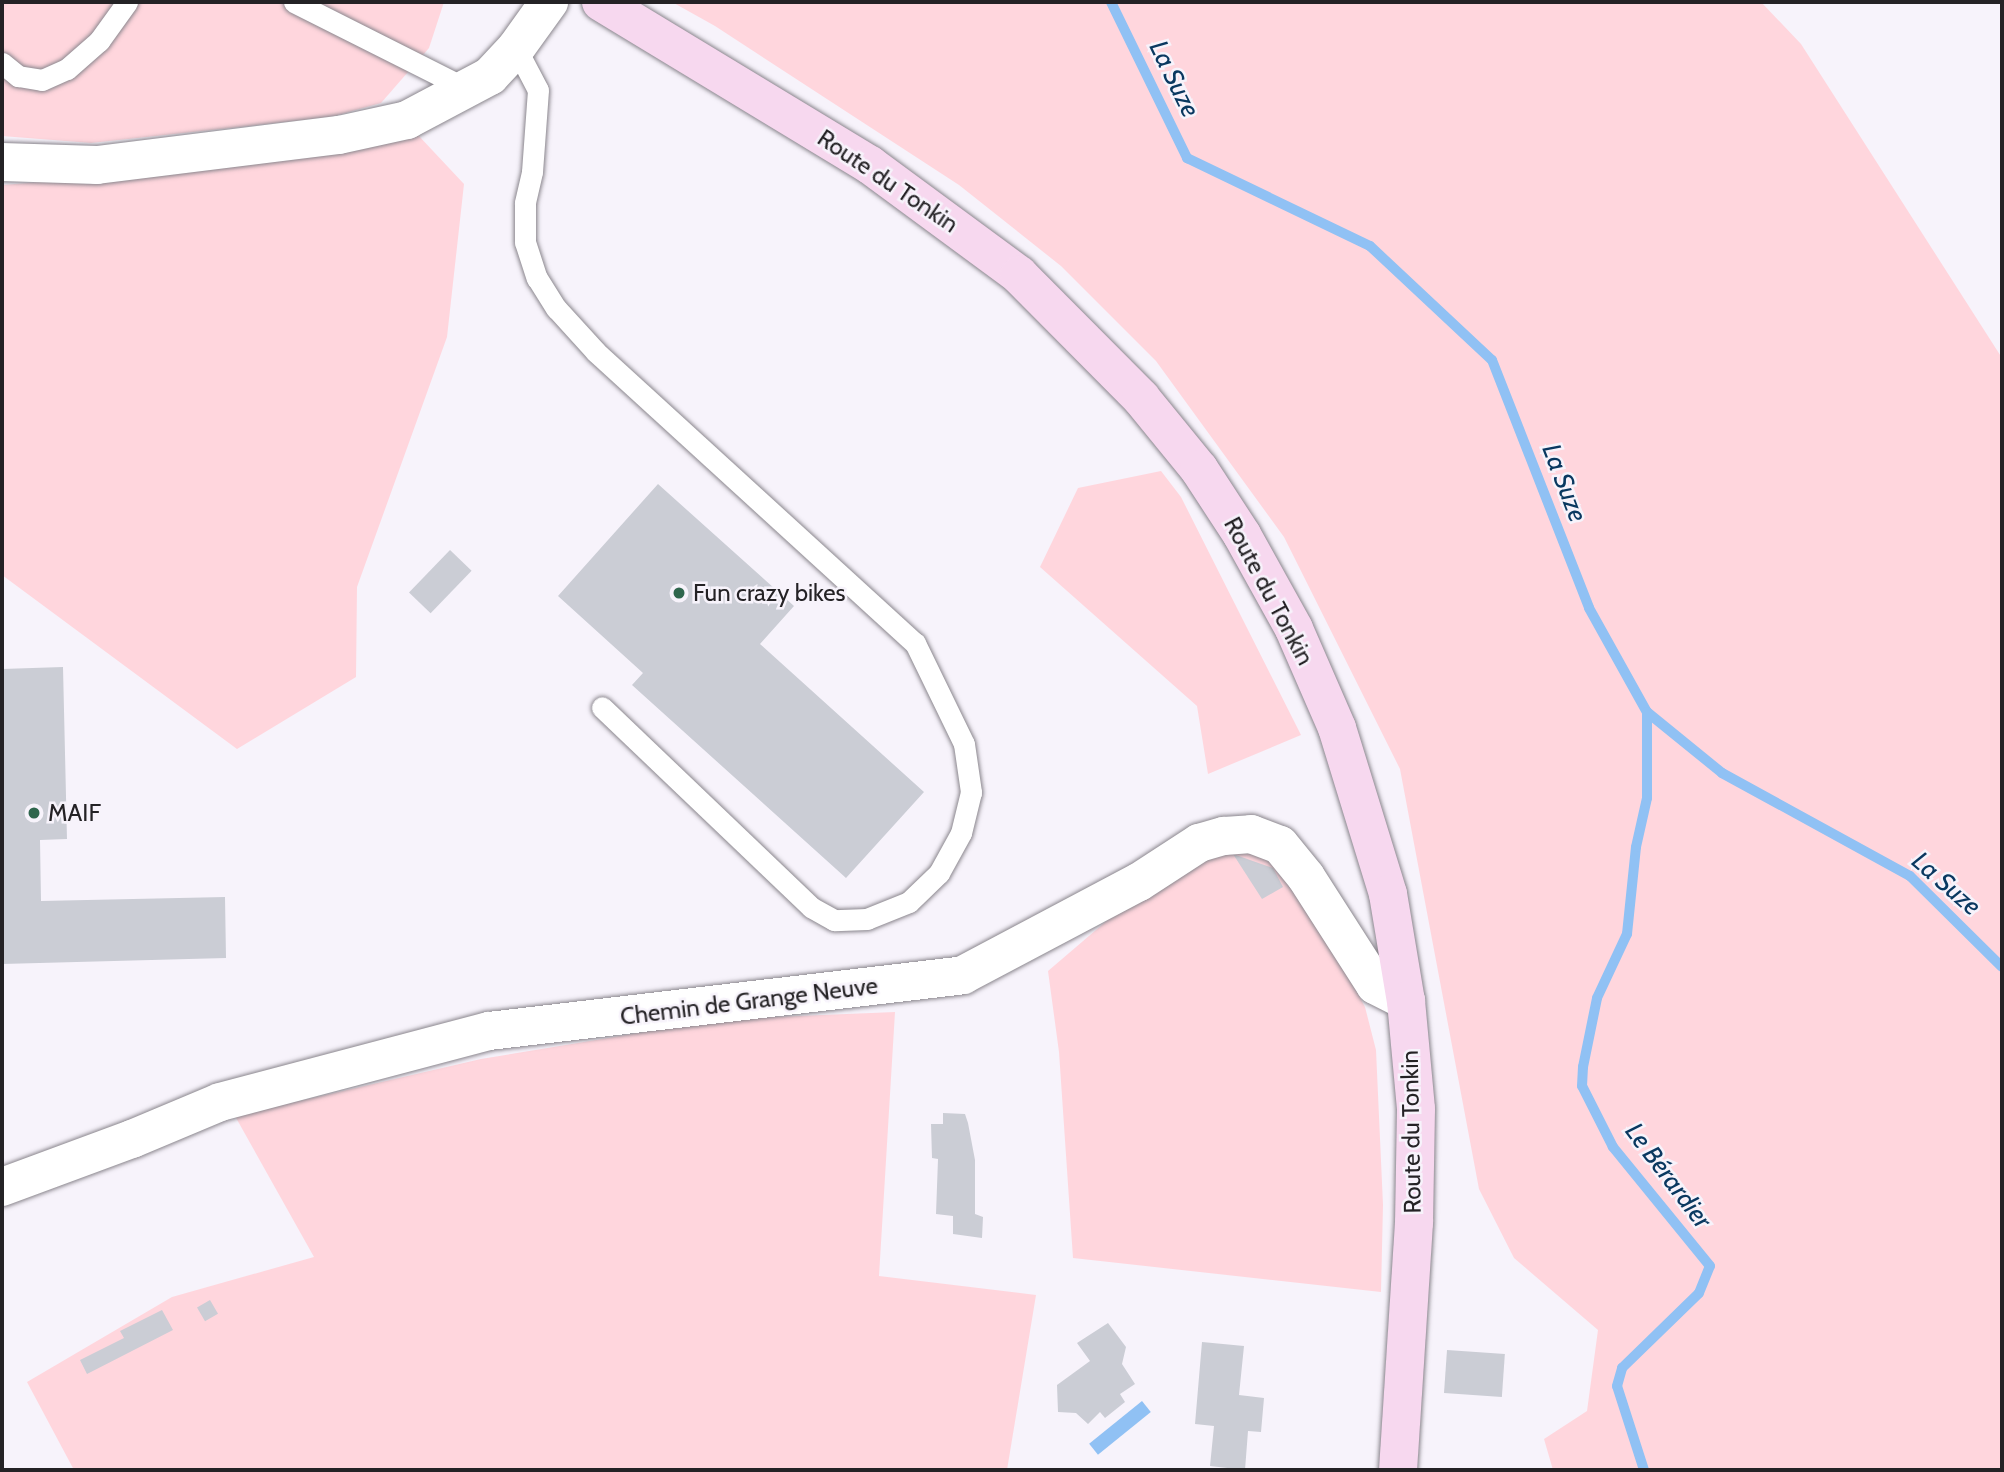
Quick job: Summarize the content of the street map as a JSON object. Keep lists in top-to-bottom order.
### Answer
{
  "streets": {
    "street": ["Route du Tonkin", "Chemin de Grange Neuve"]
  },
  "crossings": [
    ["Route du Tonkin", "Chemin de Grange Neuve"]
  ],
  "water": ["La Suze", "Le Bérardier"],
  "places": ["Fun crazy bikes", "MAIF"]
}
